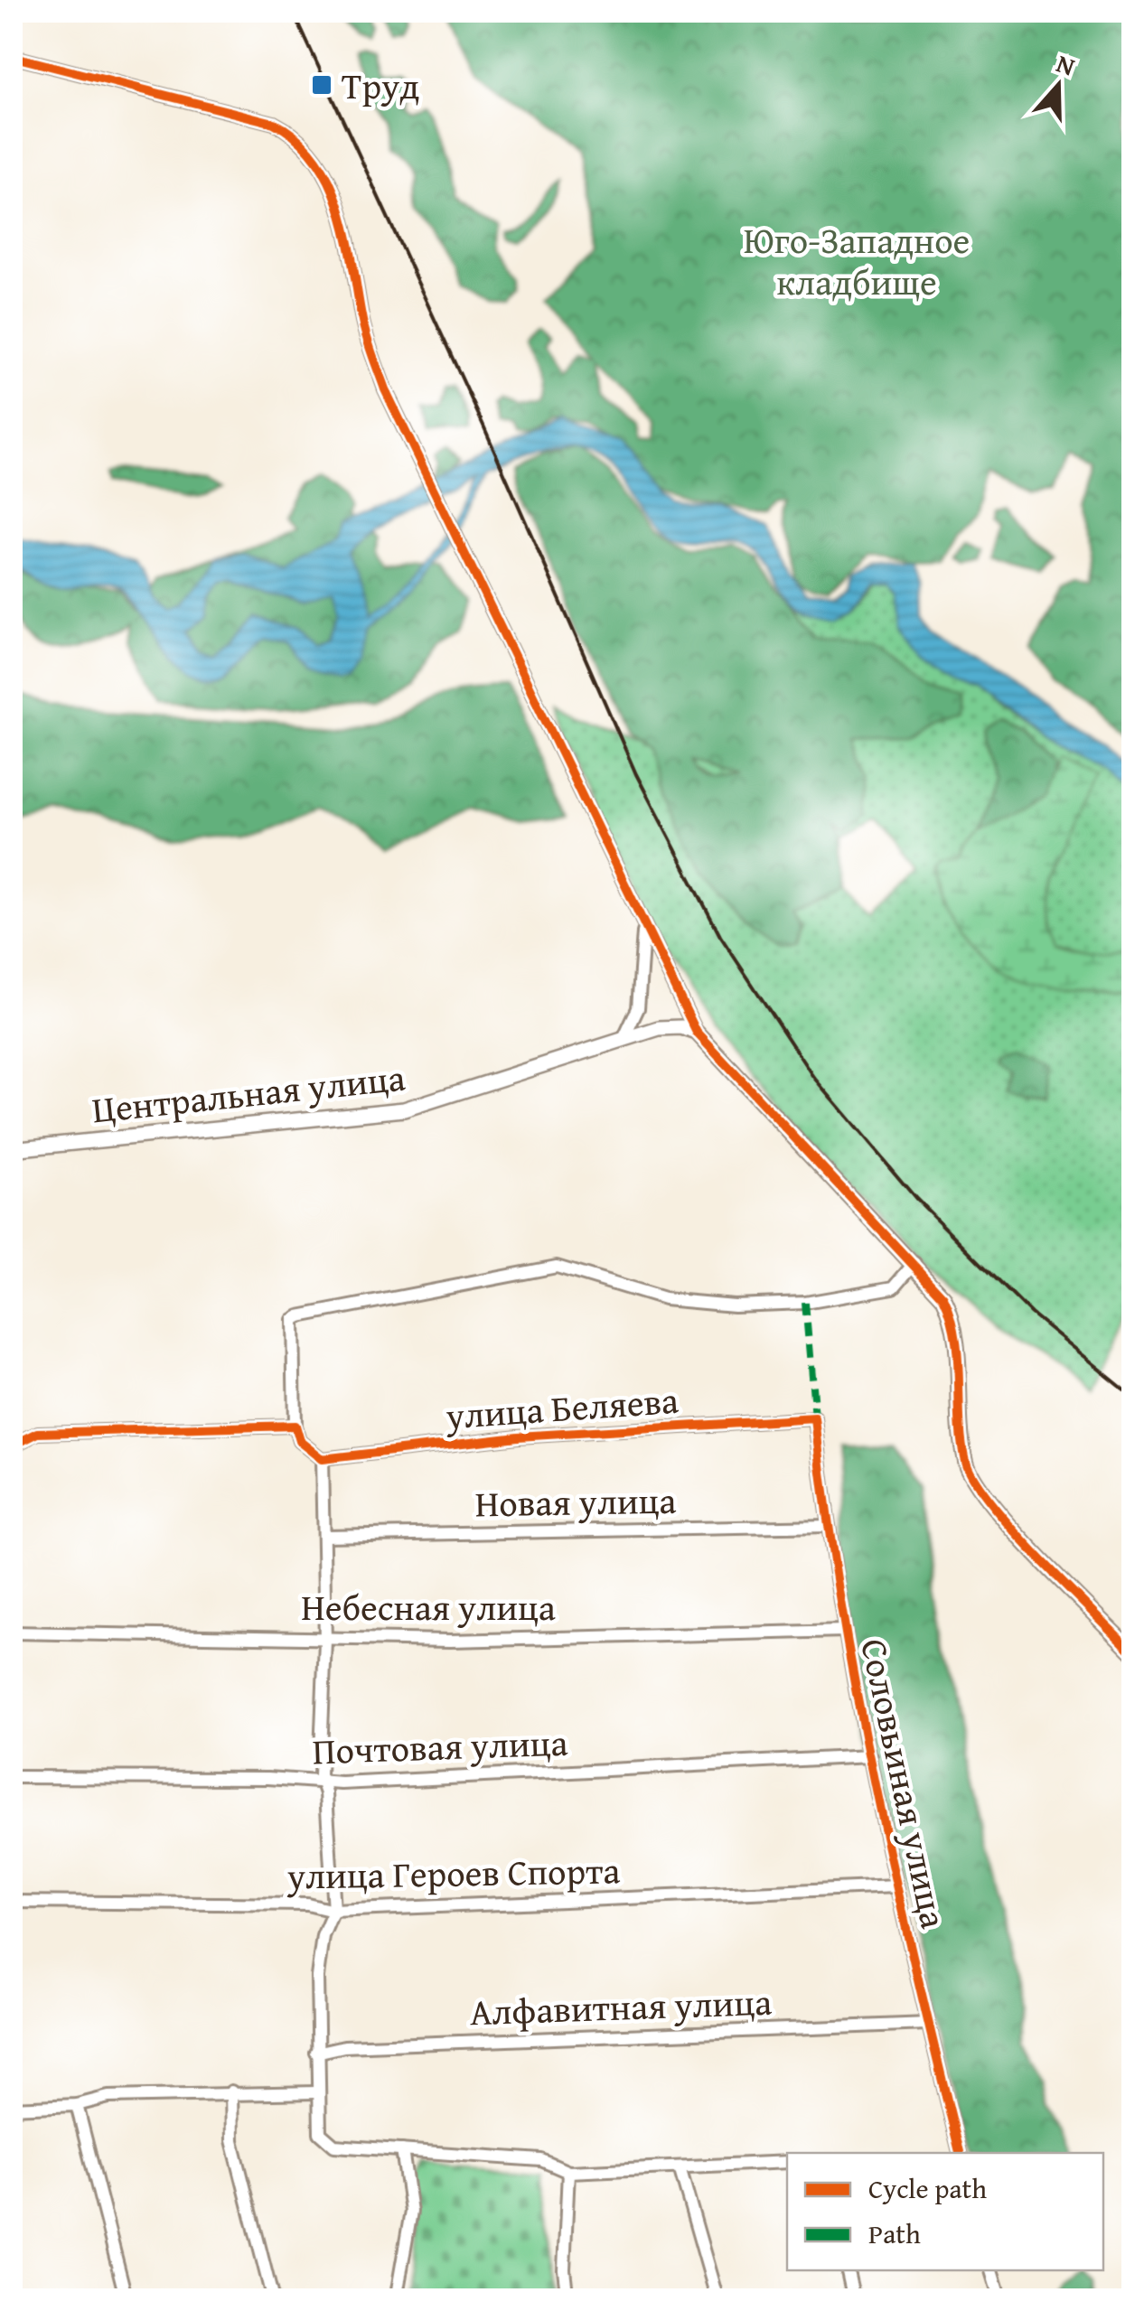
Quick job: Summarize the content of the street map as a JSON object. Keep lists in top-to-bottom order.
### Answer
{
  "streets": {
    "street": [
      "Центральная улица",
      "улица Беляева",
      "Новая улица",
      "Небесная улица",
      "Почтовая улица",
      "Соловьиная улица",
      "улица Героев Спорта",
      "Алфавитная улица"
    ]
  },
  "crossings": [
    ["улица Беляева", "Соловьиная улица"],
    ["Новая улица", "Соловьиная улица"],
    ["Небесная улица", "Соловьиная улица"],
    ["Почтовая улица", "Соловьиная улица"],
    ["Соловьиная улица", "улица Героев Спорта"],
    ["Соловьиная улица", "Алфавитная улица"]
  ],
  "parks": ["Юго-Западное кладбище"],
  "places": {
    "transit": ["Труд"]
  },
  "legend": ["Cycle path", "Path"],
  "north": "top"
}
